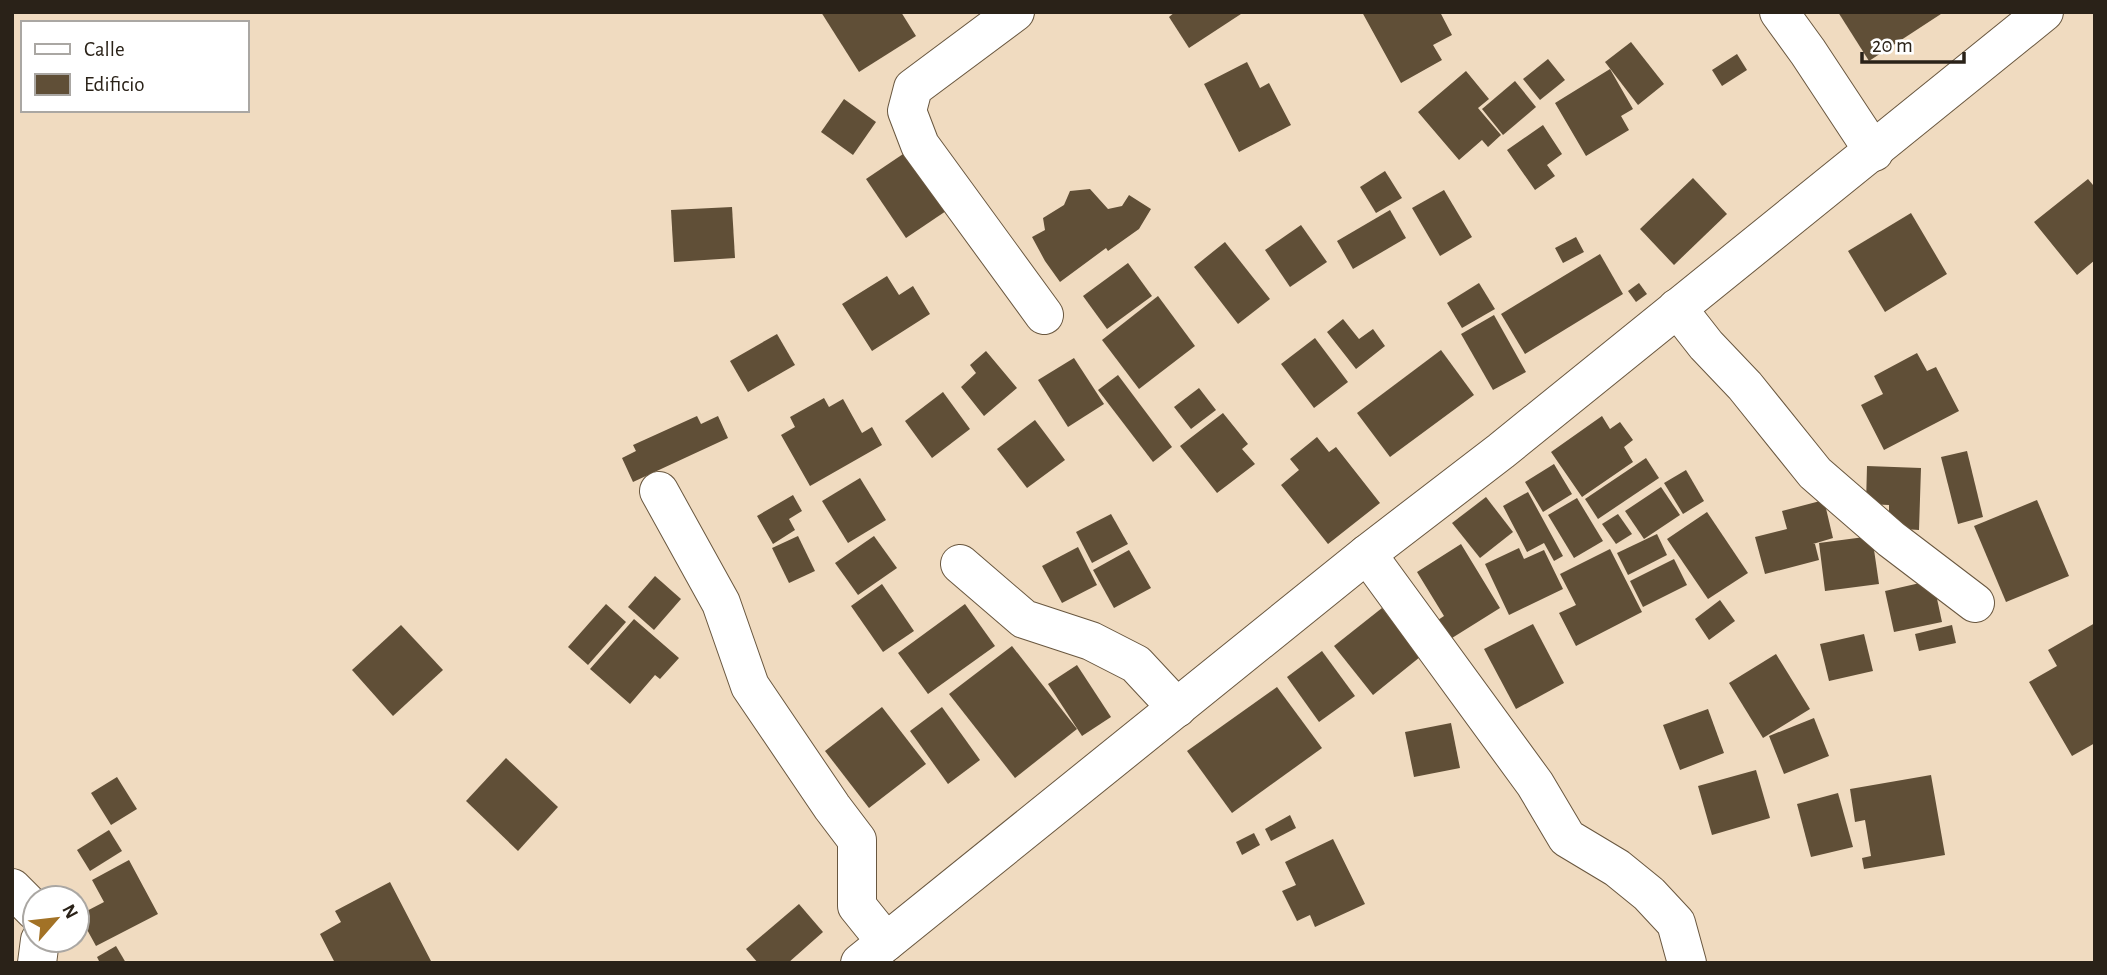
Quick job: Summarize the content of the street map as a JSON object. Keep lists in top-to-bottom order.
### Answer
{
  "legend": ["Calle", "Edificio"],
  "scale_bar": "20 m",
  "north": "top right"
}
